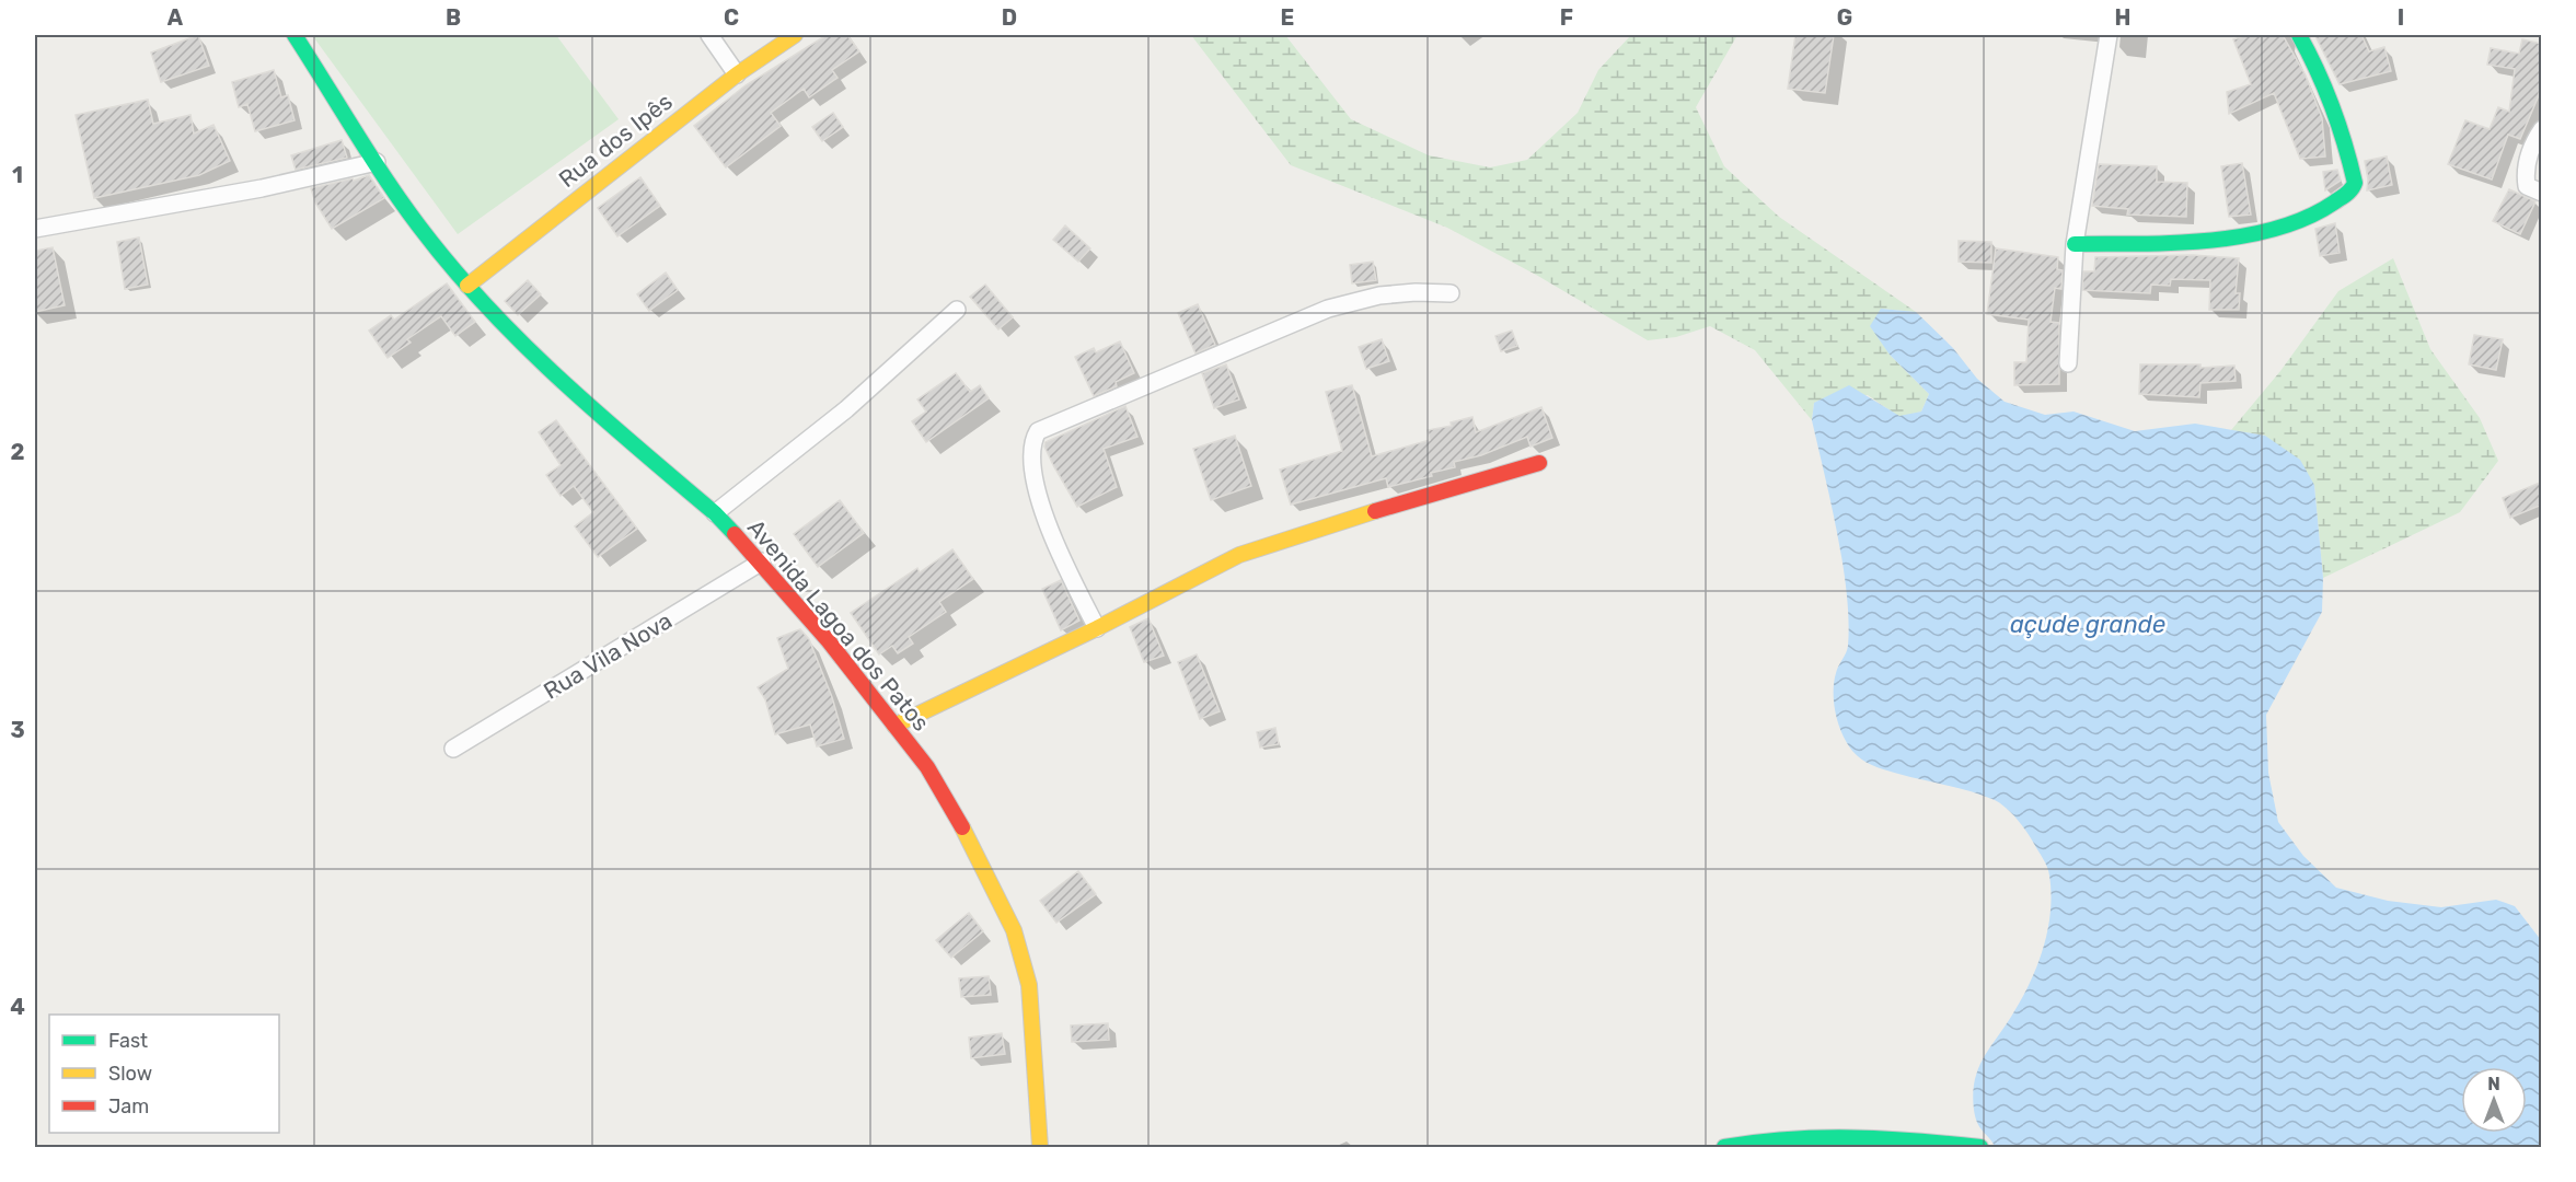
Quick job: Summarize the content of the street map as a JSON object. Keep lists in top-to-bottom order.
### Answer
{
  "streets": {
    "street": ["Rua dos Ipês", "Avenida Lagoa dos Patos", "Rua Vila Nova"]
  },
  "crossings": [
    ["Rua dos Ipês", "Avenida Lagoa dos Patos"],
    ["Avenida Lagoa dos Patos", "Rua Vila Nova"]
  ],
  "water": ["açude grande"],
  "legend": ["Fast", "Slow", "Jam"],
  "north": "top",
  "grid": {
    "columns": [
      "A",
      "B",
      "C",
      "D",
      "E",
      "F",
      "G",
      "H",
      "I"
    ],
    "rows": [
      "1",
      "2",
      "3",
      "4"
    ]
  }
}
